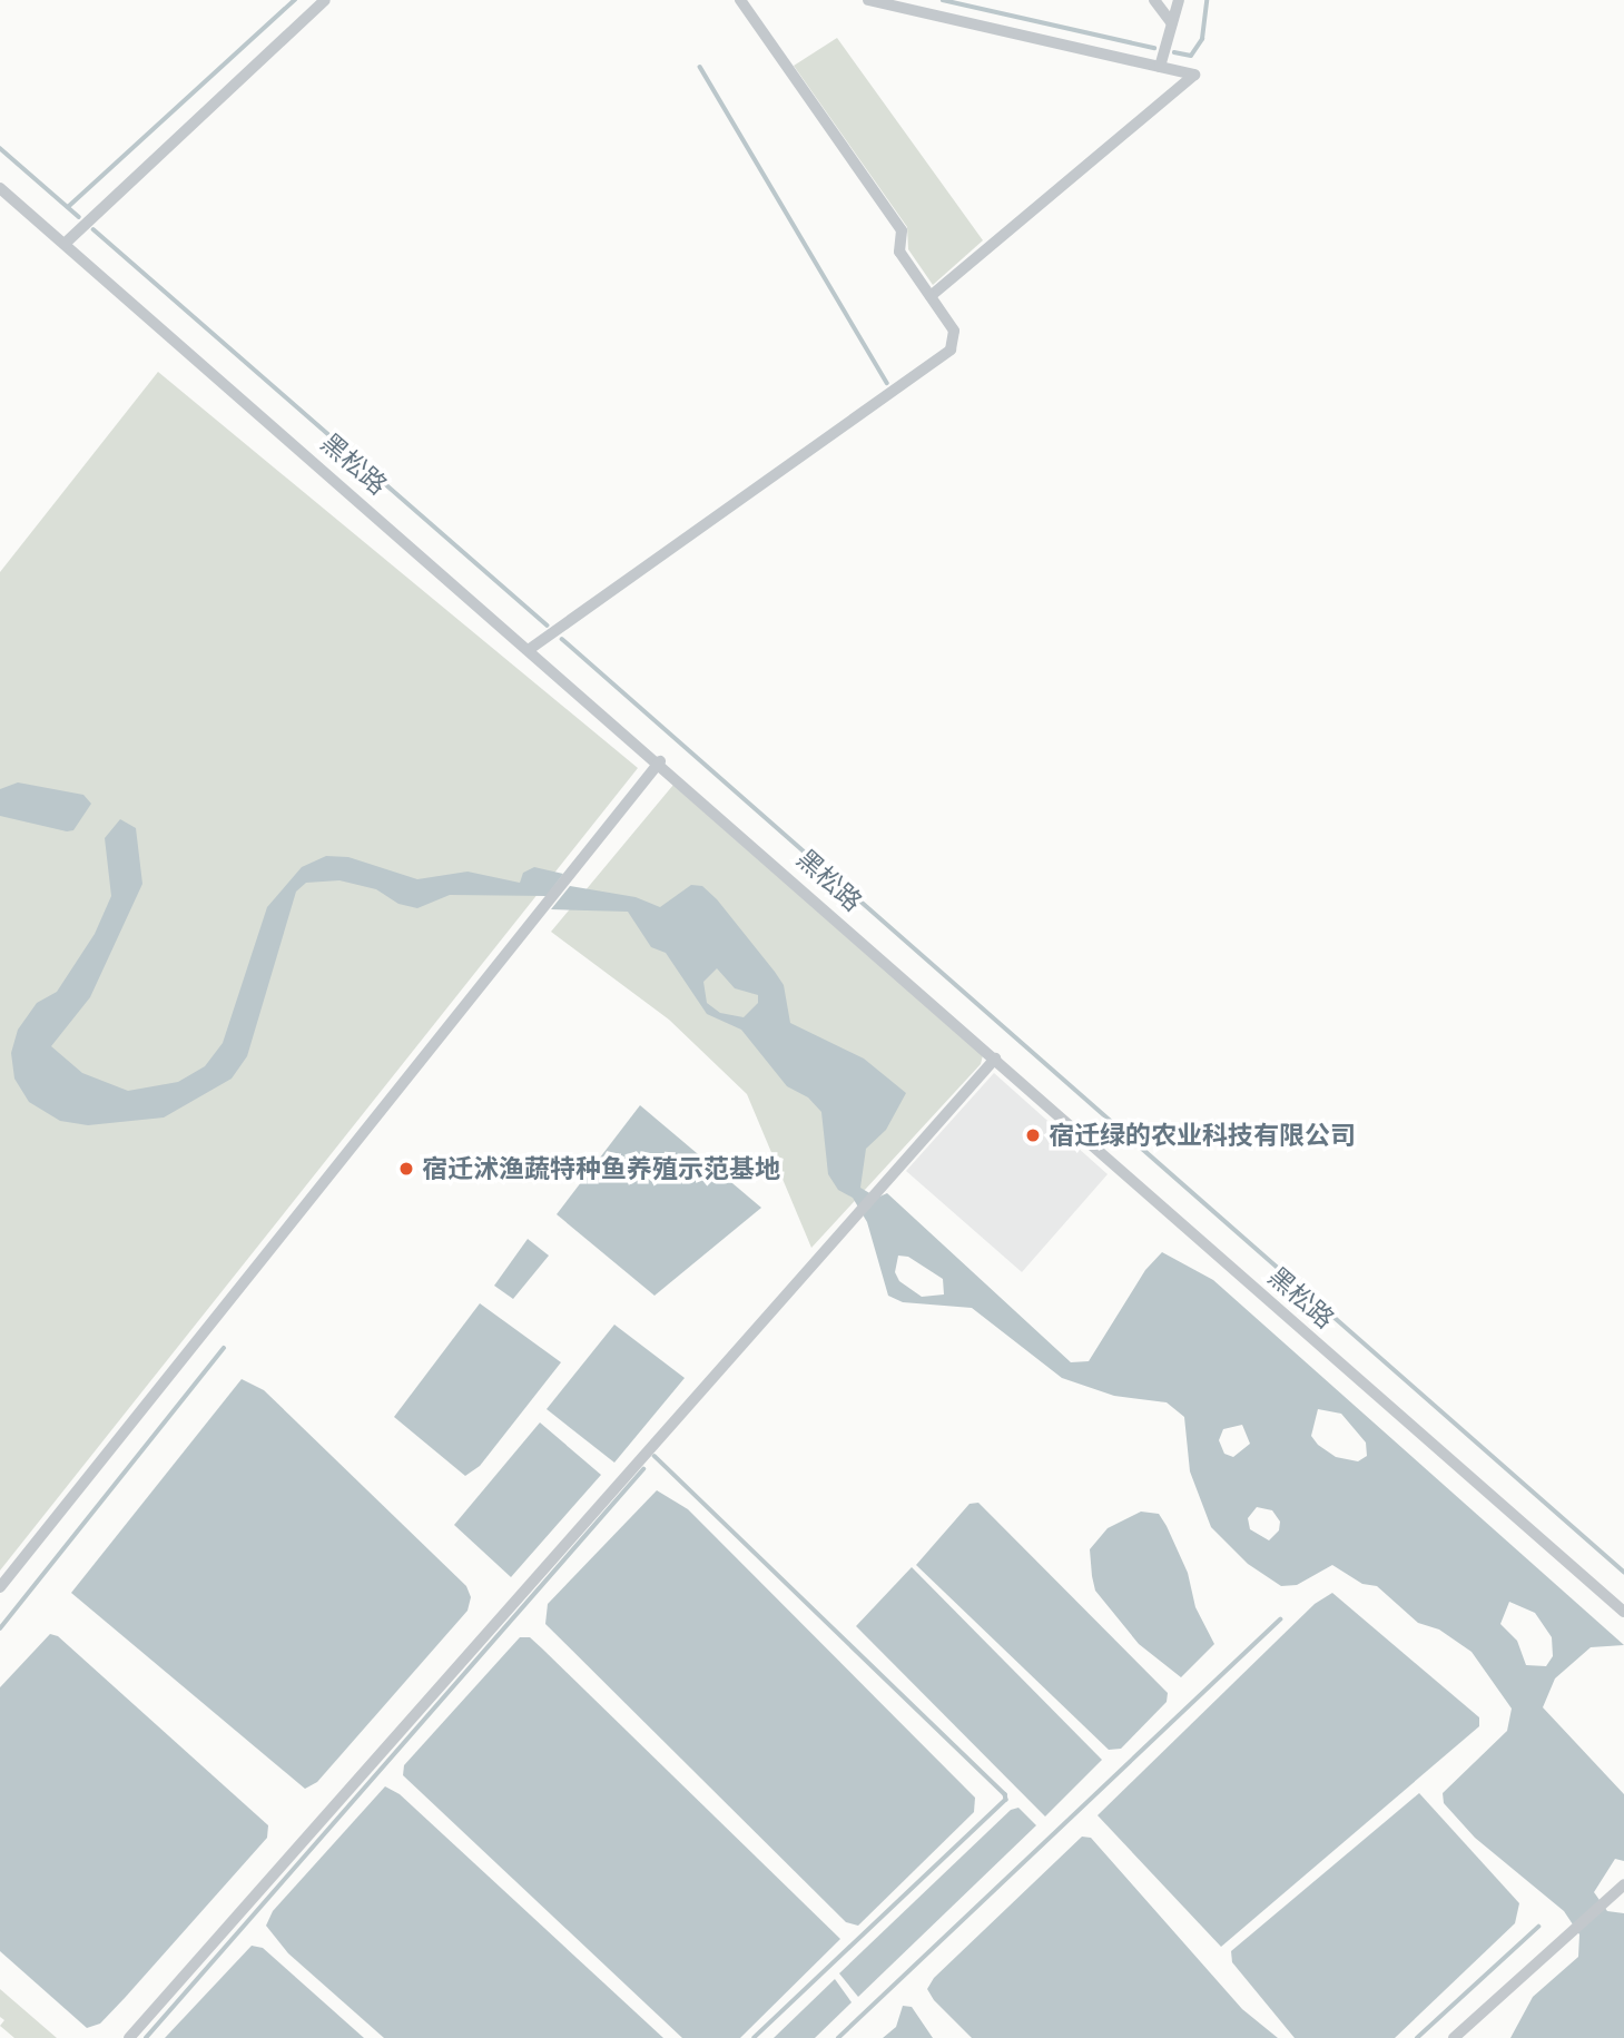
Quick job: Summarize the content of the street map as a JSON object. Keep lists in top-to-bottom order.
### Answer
{
  "streets": {
    "street": ["黑松路"]
  },
  "places": ["宿迁绿的农业科技有限公司", "宿迁沭渔蔬特种鱼养殖示范基地"]
}
